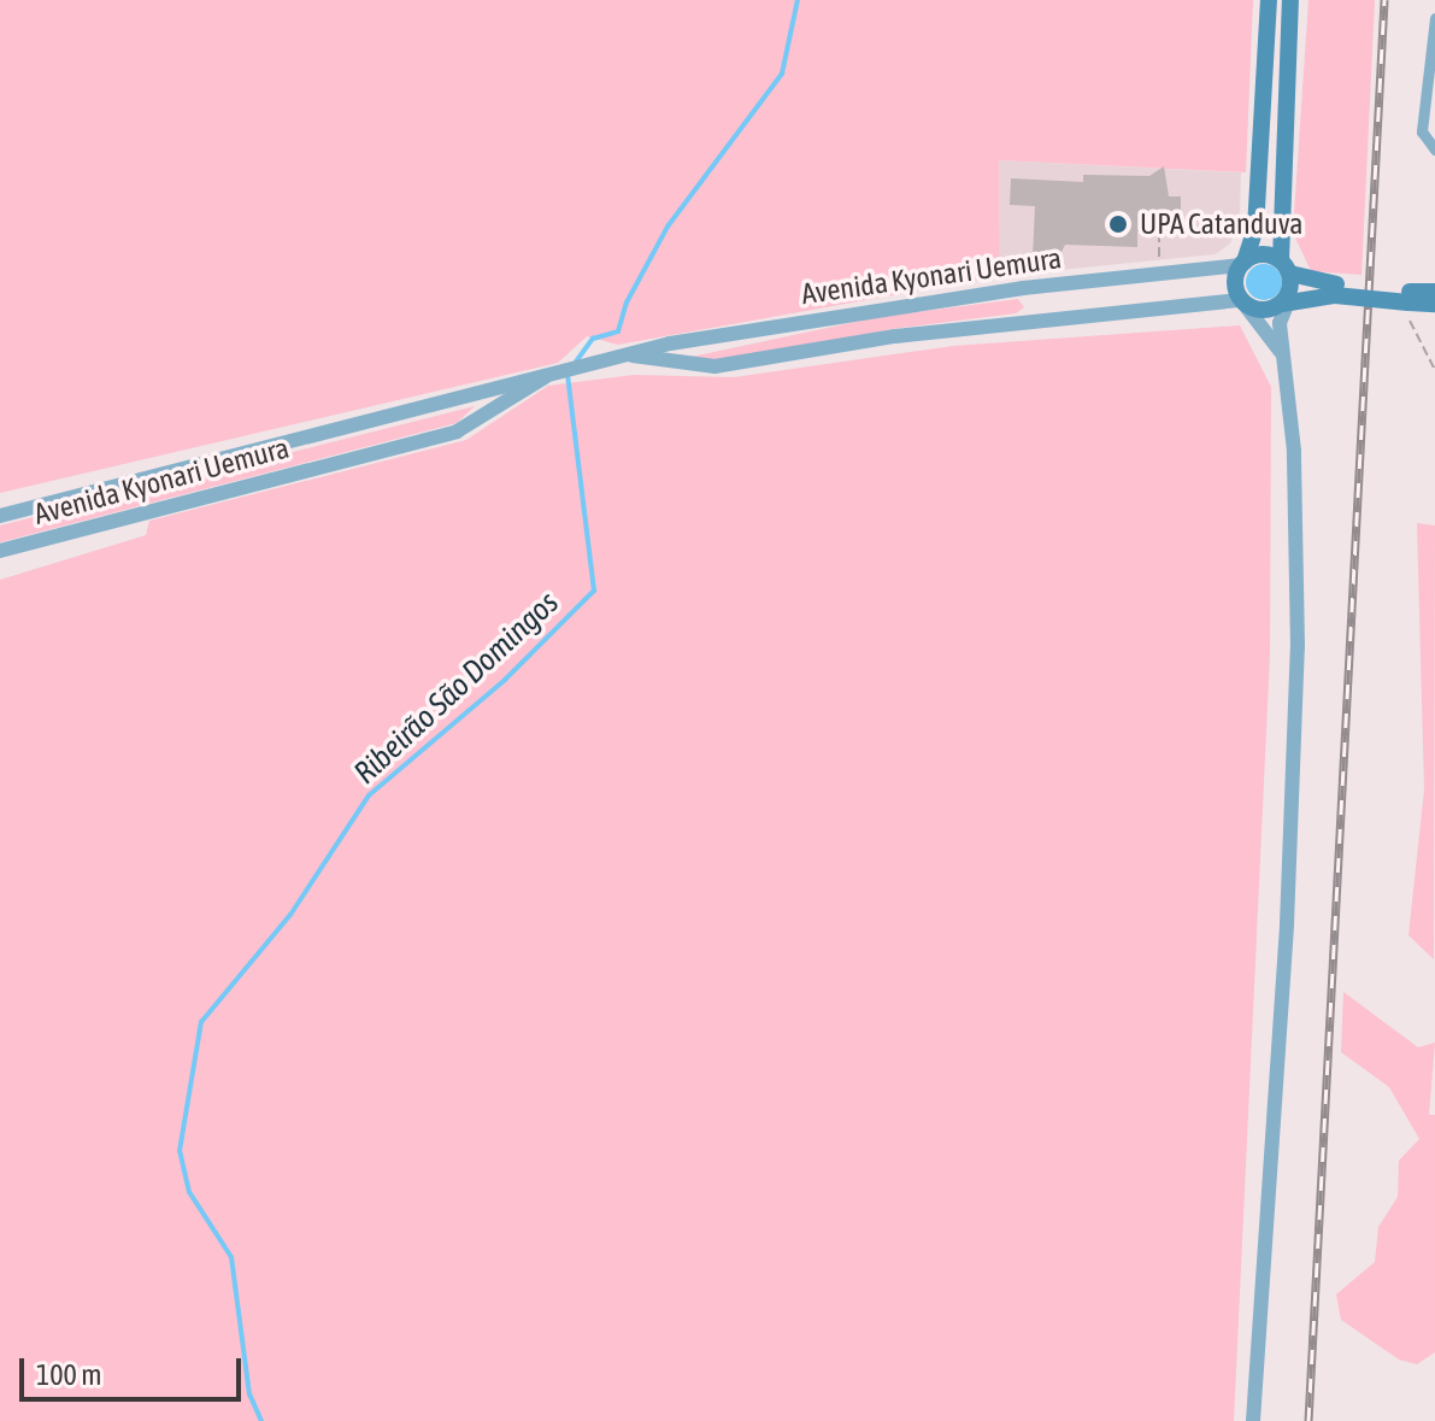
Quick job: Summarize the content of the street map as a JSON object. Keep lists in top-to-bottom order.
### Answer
{
  "streets": {
    "street": ["Avenida Kyonari Uemura"]
  },
  "water": ["Ribeirão São Domingos"],
  "places": ["UPA Catanduva"],
  "scale_bar": "100 m"
}
